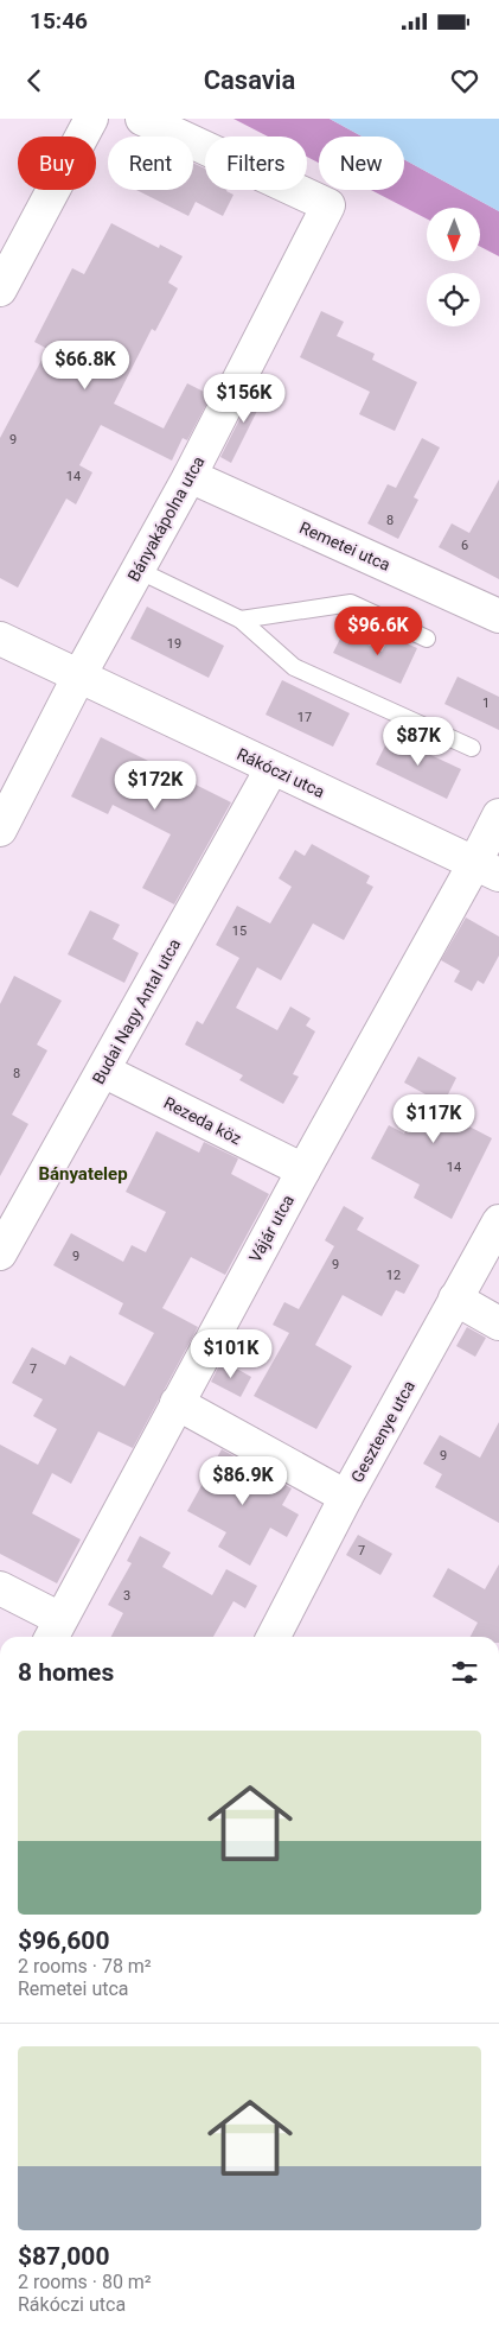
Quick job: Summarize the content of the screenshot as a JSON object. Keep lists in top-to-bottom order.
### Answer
{
  "streets": {
    "street": [
      "Bányakápolna utca",
      "Remetei utca",
      "Rákóczi utca",
      "Budai Nagy Antal utca",
      "Rezeda köz",
      "Vájár utca",
      "Gesztenye utca"
    ]
  },
  "crossings": [
    ["Bányakápolna utca", "Remetei utca"],
    ["Bányakápolna utca", "Rákóczi utca"],
    ["Rákóczi utca", "Budai Nagy Antal utca"],
    ["Rákóczi utca", "Vájár utca"],
    ["Budai Nagy Antal utca", "Rezeda köz"],
    ["Rezeda köz", "Vájár utca"]
  ],
  "districts": ["Bányatelep"],
  "house_numbers": [
    "9",
    "14",
    "8",
    "6",
    "19",
    "1",
    "17",
    "15",
    "8",
    "14",
    "9",
    "9",
    "12",
    "7",
    "9",
    "7",
    "3"
  ],
  "north": "bottom",
  "page": {
    "status": "15:46",
    "header": "Casavia",
    "chip": [
      "Buy",
      "Rent",
      "Filters",
      "New"
    ],
    "price": [
      "$66.8K",
      "$156K",
      "$96.6K",
      "$87K",
      "$172K",
      "$117K",
      "$101K",
      "$86.9K"
    ],
    "heading": "8 homes",
    "list": [
      {
        "name": "$96,600",
        "note": "2 rooms · 78 m² · Remetei utca"
      },
      {
        "name": "$87,000",
        "note": "2 rooms · 80 m² · Rákóczi utca"
      }
    ]
  }
}
